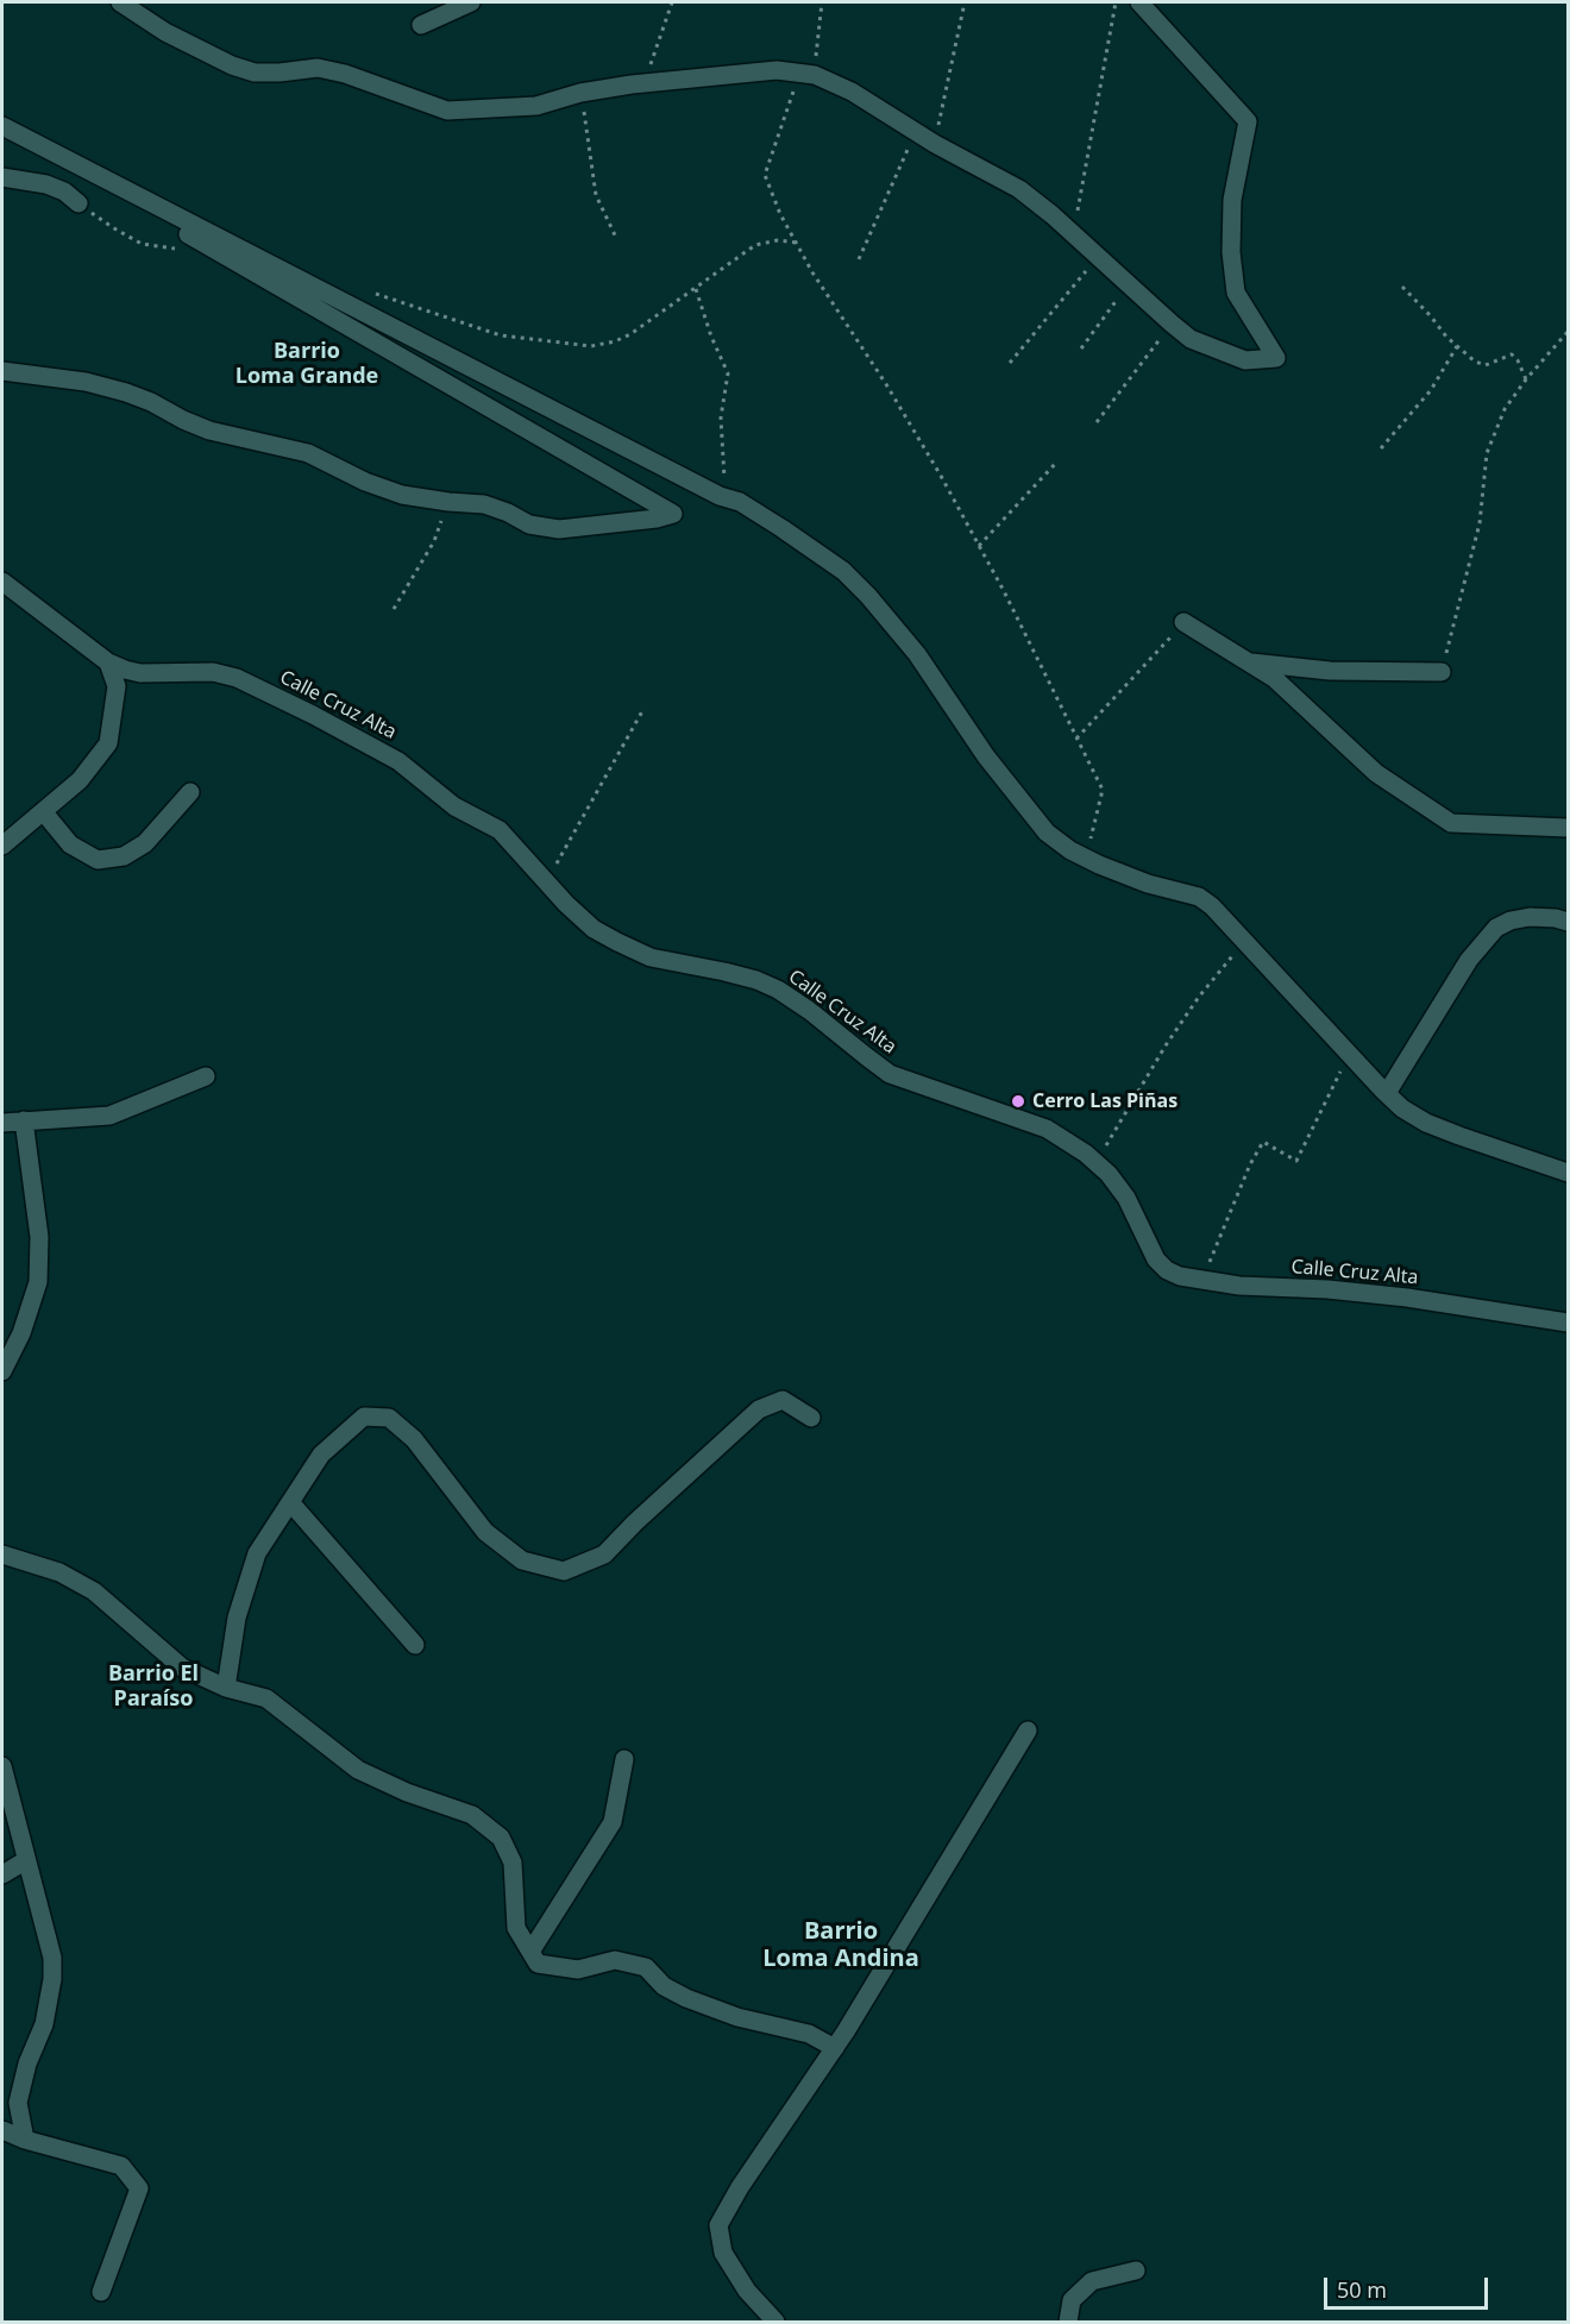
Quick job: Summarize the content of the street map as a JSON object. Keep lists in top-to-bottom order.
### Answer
{
  "streets": {
    "street": ["Calle Cruz Alta"]
  },
  "districts": ["Barrio Loma Grande", "Barrio El Paraíso", "Barrio Loma Andina"],
  "places": ["Cerro Las Piñas"],
  "scale_bar": "50 m"
}
